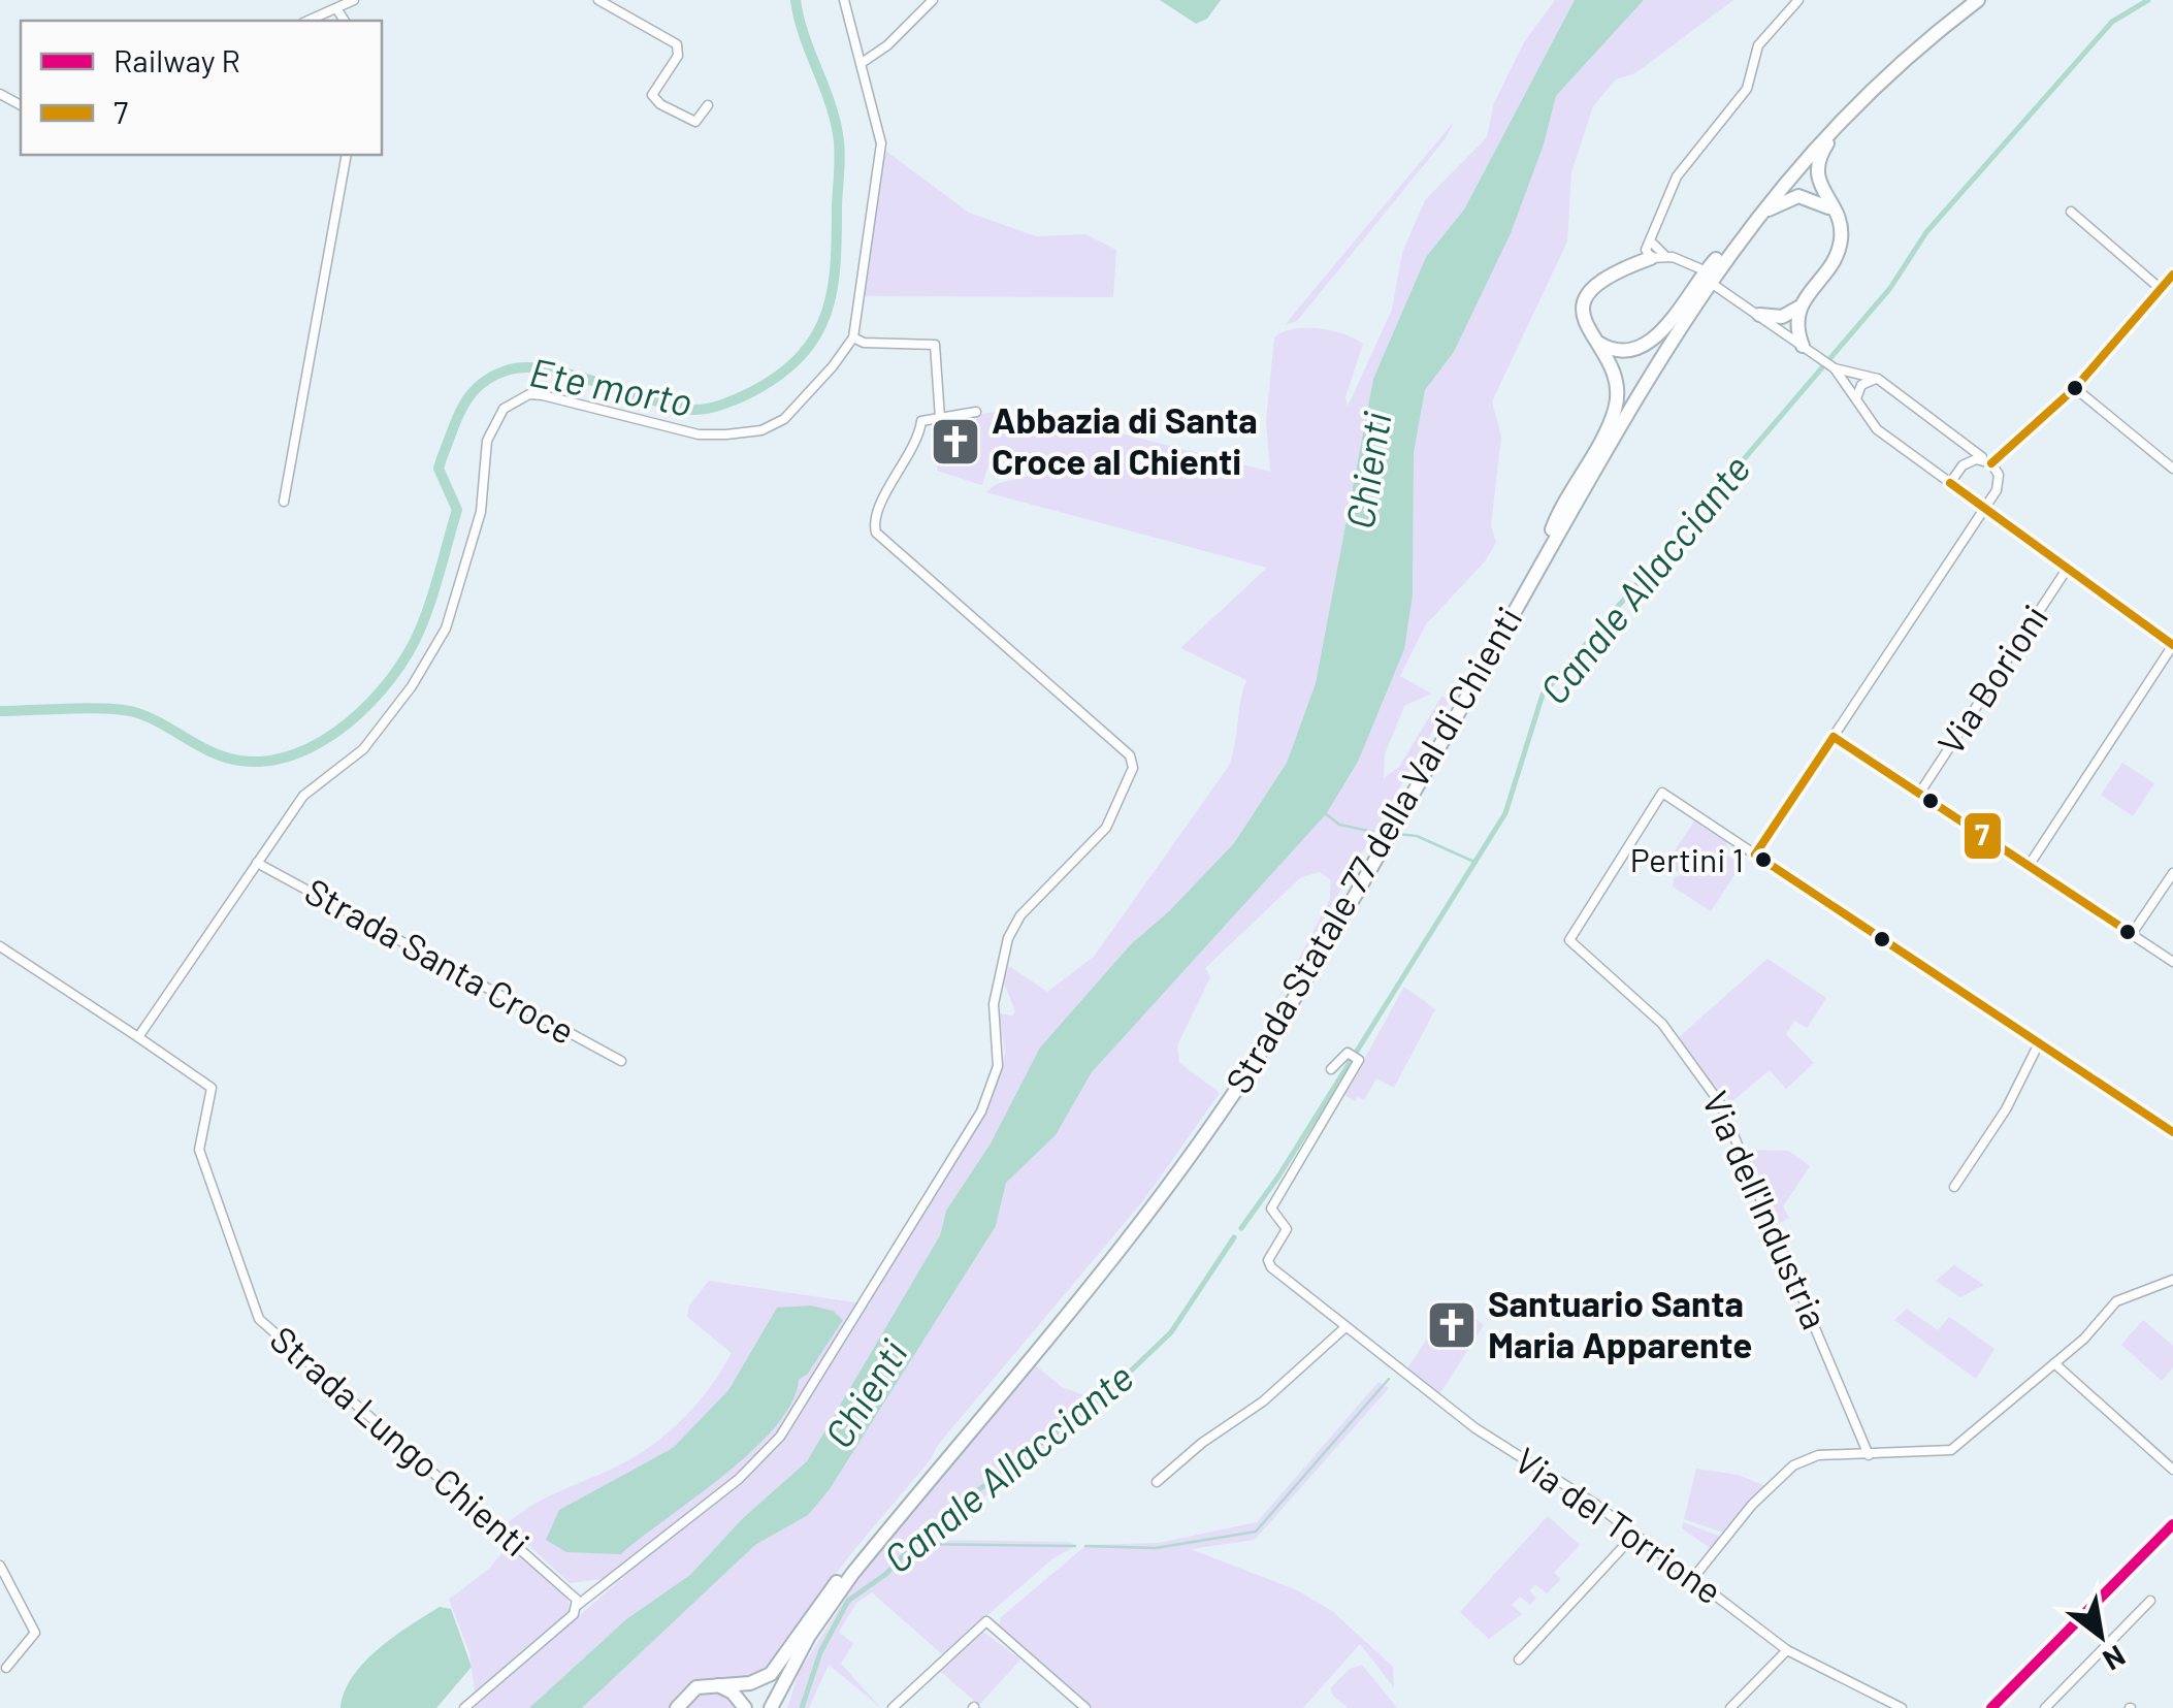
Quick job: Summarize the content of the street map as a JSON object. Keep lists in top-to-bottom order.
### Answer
{
  "streets": {
    "highway": ["Strada Statale 77 della Val di Chienti"],
    "street": [
      "Via Borioni",
      "Strada Santa Croce",
      "Via dell'Industria",
      "Strada Lungo Chienti",
      "Via del Torrione"
    ]
  },
  "water": ["Ete morto", "Chienti", "Canale Allacciante"],
  "places": {
    "church": ["Abbazia di Santa Croce al Chienti", "Santuario Santa Maria Apparente"],
    "other": ["Pertini 1"]
  },
  "lines": ["transit line 7", "rail line R"],
  "legend": ["Railway R", "7"],
  "north": "bottom right"
}
